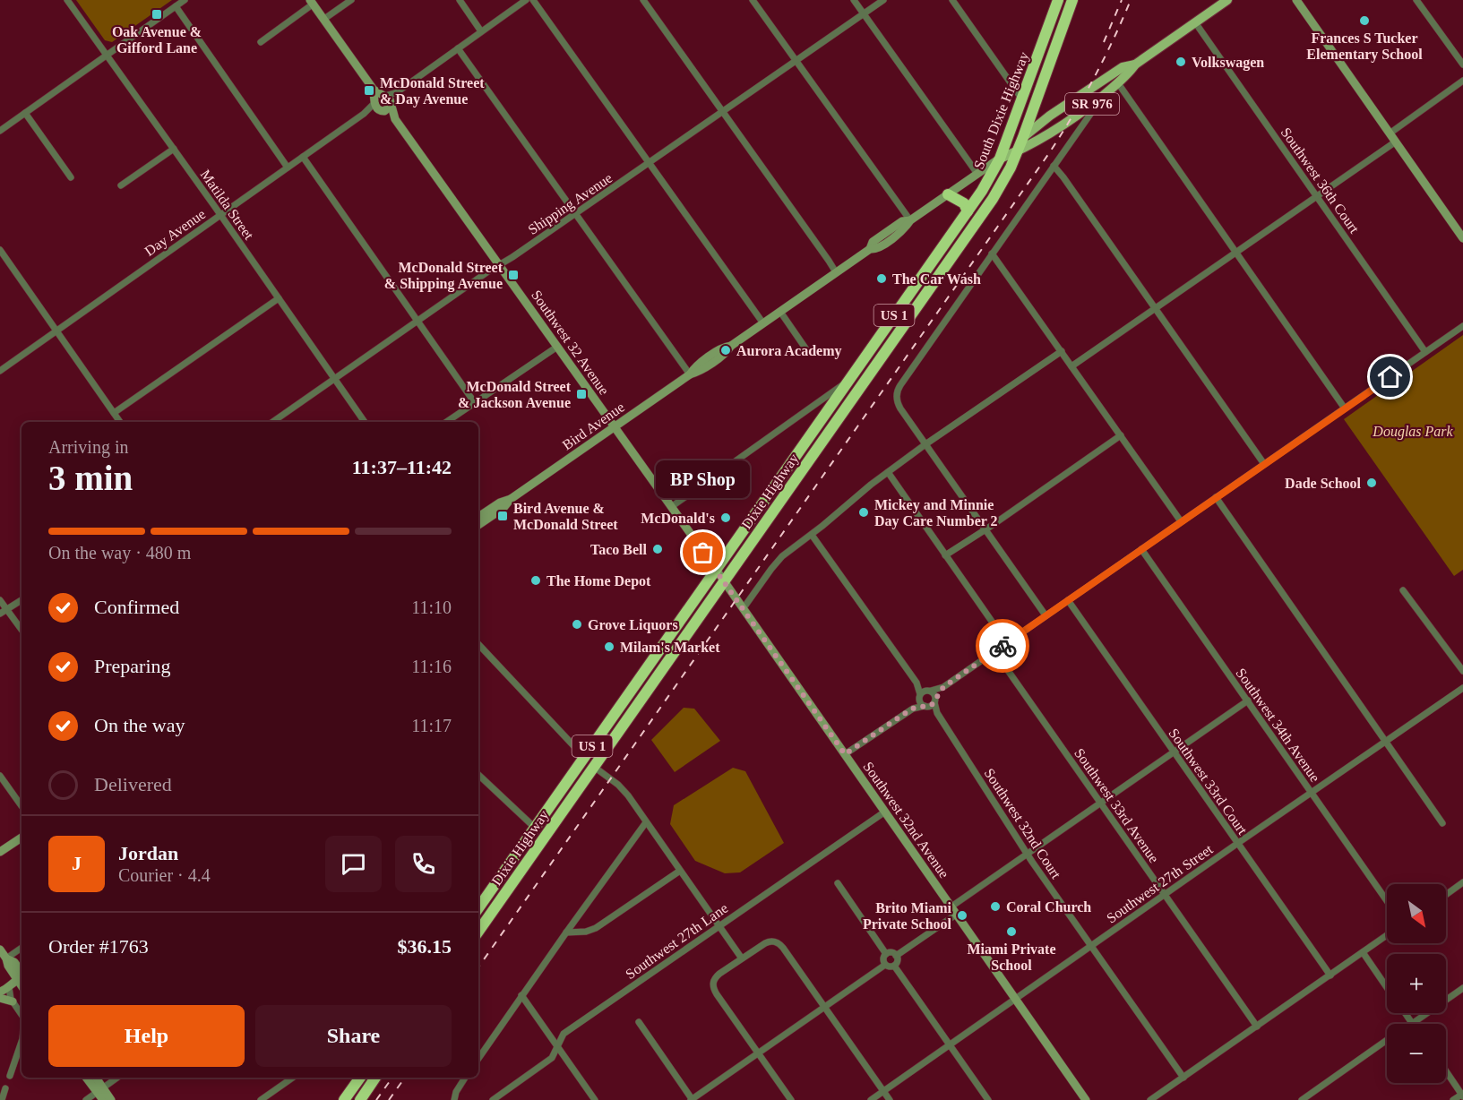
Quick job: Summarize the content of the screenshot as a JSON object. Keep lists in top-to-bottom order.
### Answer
{
  "streets": {
    "highway": ["South Dixie Highway", "US 1", "Dixie Highway"],
    "main road": ["SR 976"],
    "street": [
      "Southwest 36th Court",
      "Shipping Avenue",
      "Matilda Street",
      "Day Avenue",
      "Southwest 32 Avenue",
      "Bird Avenue",
      "Southwest 34th Avenue",
      "Southwest 33rd Court",
      "Southwest 33rd Avenue",
      "Southwest 32nd Avenue",
      "Southwest 32nd Court",
      "Southwest 27th Street",
      "Southwest 27th Lane"
    ]
  },
  "crossings": [
    ["SR 976", "South Dixie Highway"],
    ["SR 976", "Southwest 36th Court"],
    ["SR 976", "Bird Avenue"],
    ["SR 976", "Dixie Highway"],
    ["South Dixie Highway", "Southwest 32 Avenue"],
    ["South Dixie Highway", "Bird Avenue"],
    ["South Dixie Highway", "Dixie Highway"],
    ["Shipping Avenue", "Matilda Street"],
    ["Shipping Avenue", "Southwest 32 Avenue"],
    ["Matilda Street", "Day Avenue"],
    ["Day Avenue", "Southwest 32 Avenue"],
    ["Southwest 32 Avenue", "Bird Avenue"],
    ["Southwest 32 Avenue", "Dixie Highway"],
    ["Southwest 32 Avenue", "Southwest 32nd Avenue"],
    ["Dixie Highway", "Southwest 32nd Avenue"],
    ["Southwest 34th Avenue", "Southwest 27th Street"],
    ["Southwest 33rd Court", "Southwest 27th Street"],
    ["Southwest 33rd Avenue", "Southwest 27th Street"],
    ["Southwest 32nd Avenue", "Southwest 27th Street"],
    ["Southwest 32nd Avenue", "Southwest 27th Lane"],
    ["Southwest 32nd Court", "Southwest 27th Street"]
  ],
  "parks": ["Douglas Park"],
  "places": {
    "transit": [
      "Oak Avenue & Gifford Lane",
      "McDonald Street & Day Avenue",
      "McDonald Street & Shipping Avenue",
      "McDonald Street & Jackson Avenue",
      "Bird Avenue & McDonald Street"
    ],
    "other": [
      "Frances S Tucker Elementary School",
      "Volkswagen",
      "The Car Wash",
      "Aurora Academy",
      "Dade School",
      "Mickey and Minnie Day Care Number 2",
      "McDonald's",
      "Taco Bell",
      "BP Shop",
      "The Home Depot",
      "Grove Liquors",
      "Milam's Market",
      "Coral Church",
      "Brito Miami Private School",
      "Miami Private School"
    ]
  },
  "north": "bottom right",
  "page": {
    "heading": ["3 min", "Arriving in", "11:37–11:42"],
    "panel": [
      "Jordan",
      "Courier · 4.4",
      "Order #1763",
      "$36.15"
    ],
    "bubble": "BP Shop",
    "bar": "On the way · 480 m",
    "list": [
      ["Confirmed", "11:10"],
      ["Preparing", "11:16"],
      ["On the way", "11:17"],
      "Delivered"
    ],
    "round": "J",
    "map_buttons": ["+", "−"],
    "buttons": ["Help", "Share"]
  }
}
